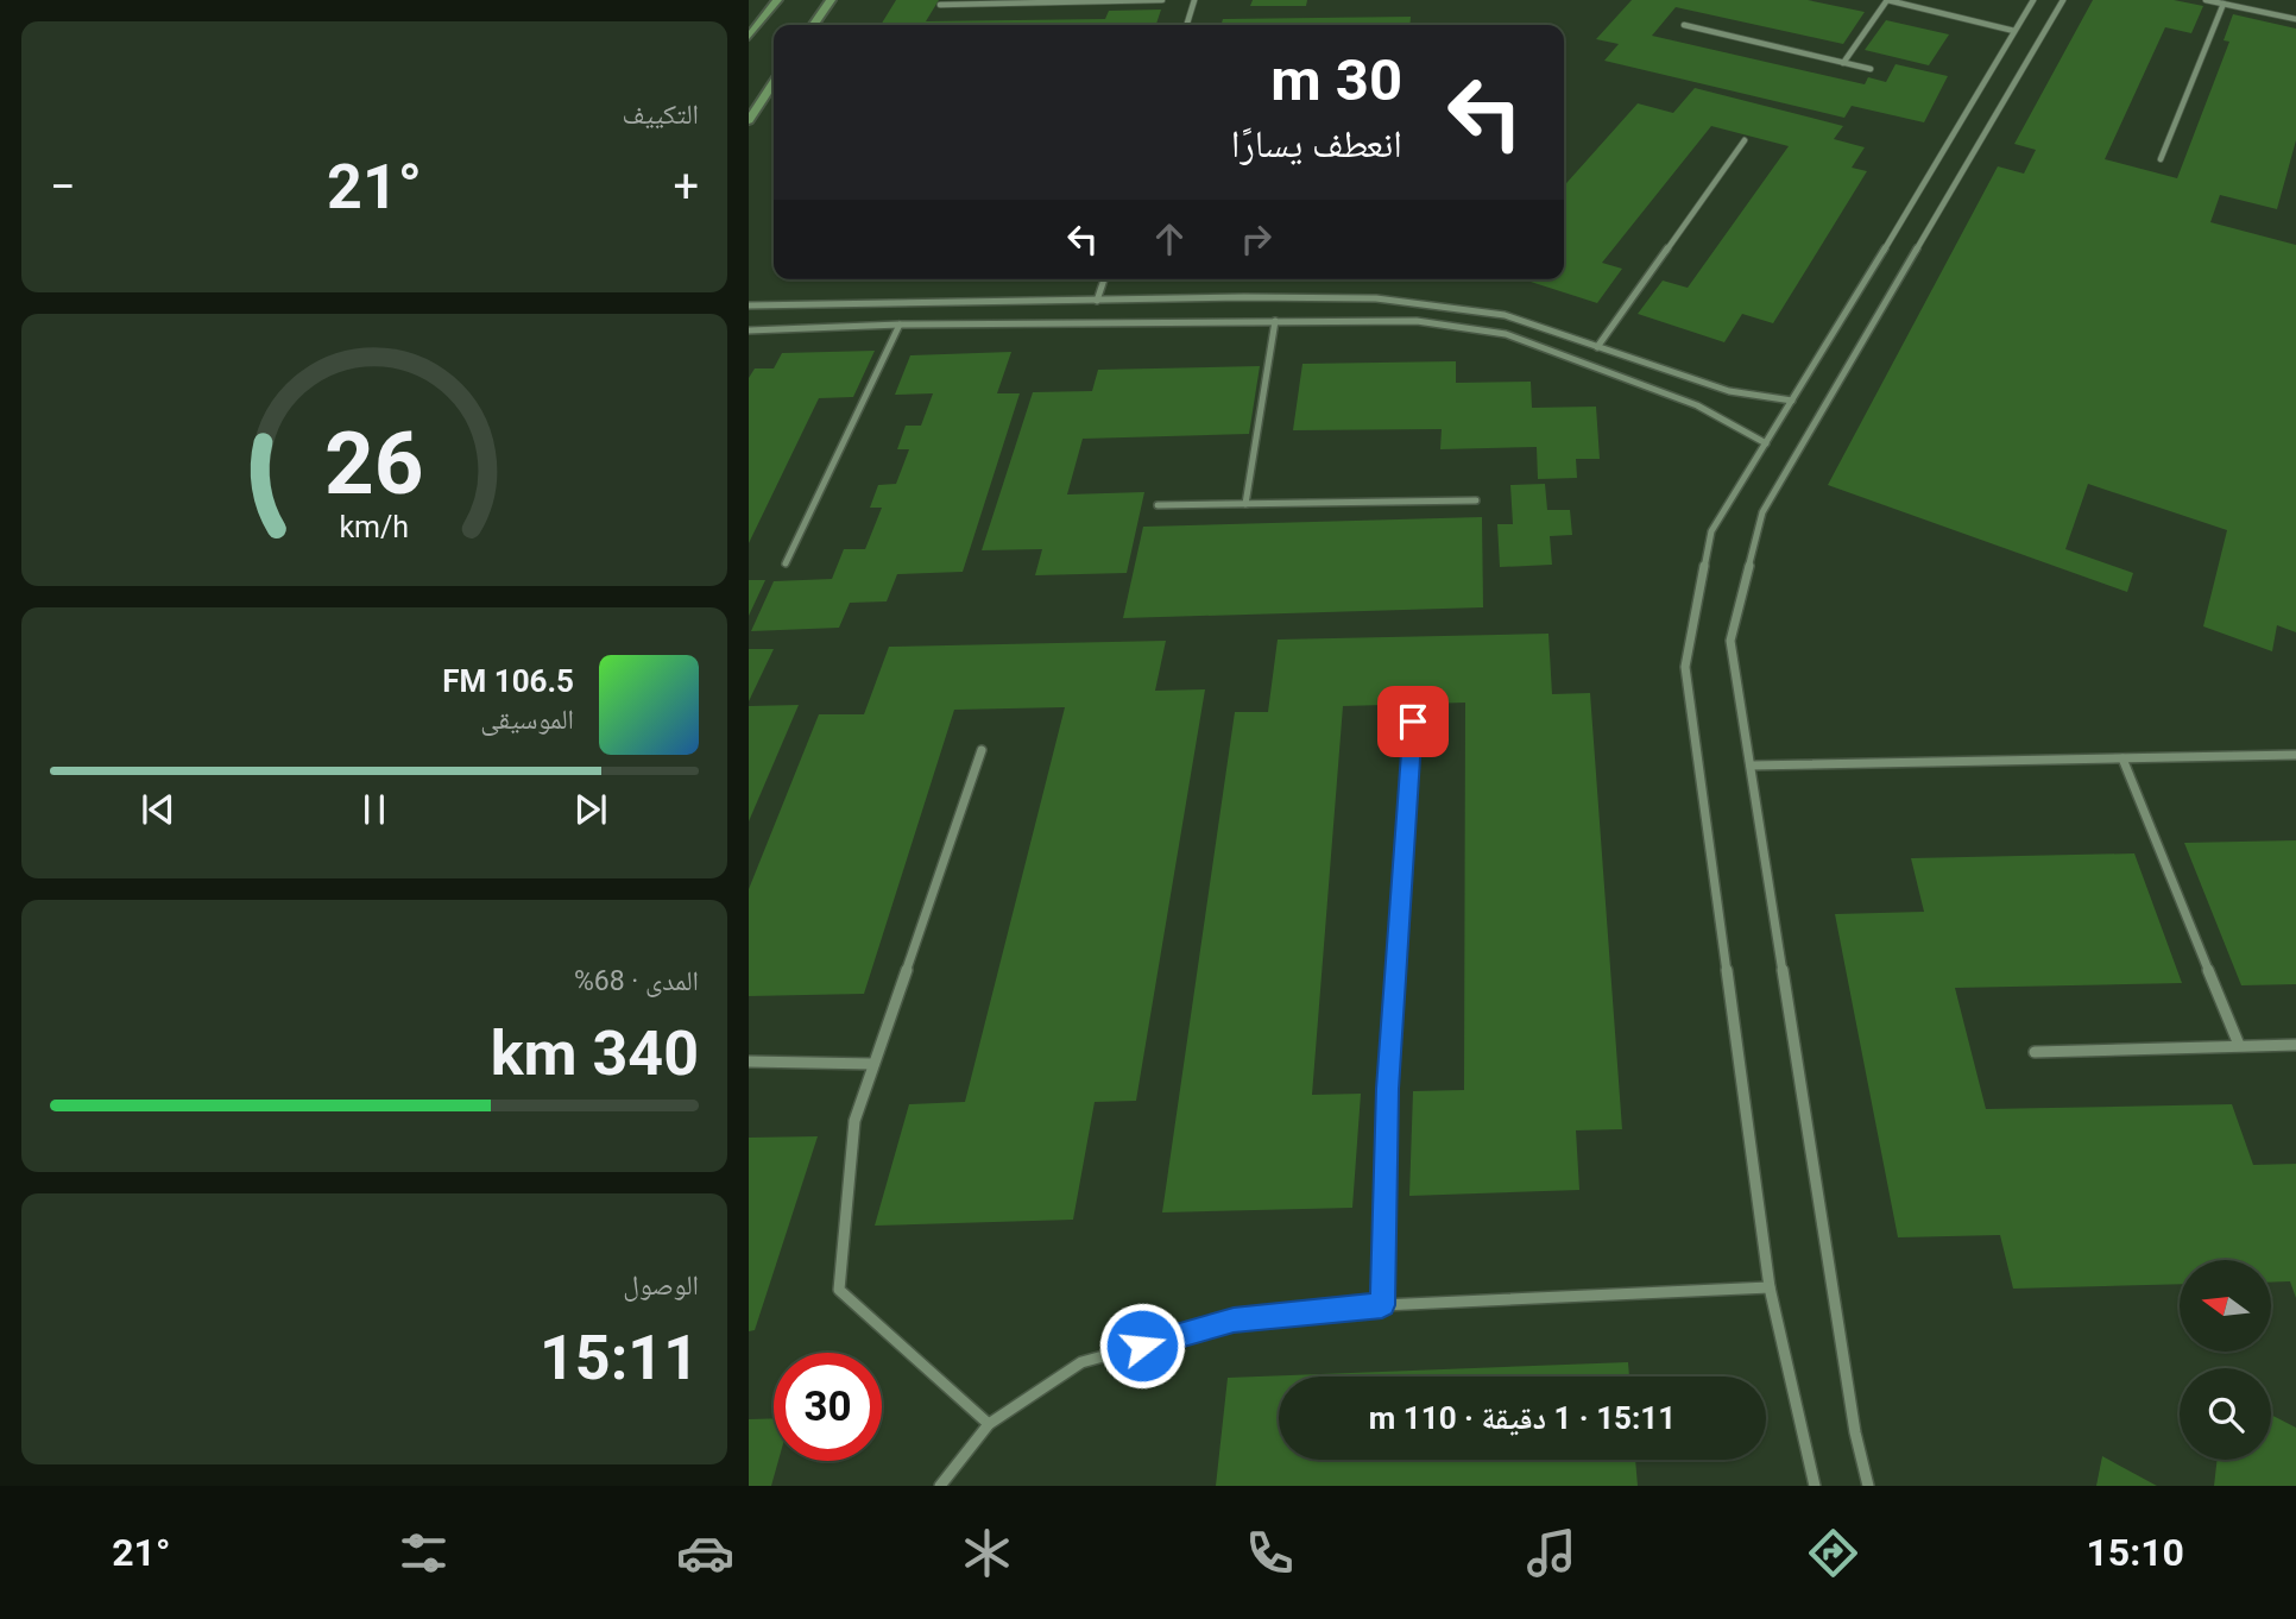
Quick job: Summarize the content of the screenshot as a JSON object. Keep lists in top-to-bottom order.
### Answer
{
  "north": "left",
  "page": {
    "tile": [
      "التكييف",
      ["المدى · 68%", "340 km"],
      ["الوصول", "15:11"]
    ],
    "turn": ["30 m", "انعطف يسارًا"],
    "heat": ["−", "21°", "+"],
    "song": ["106.5 FM", "الموسيقى"],
    "limit": "30",
    "trip": "15:11 · 1 دقيقة · 110 m",
    "tabs": ["15:10", "21°"],
    "gauge": ["26", "km/h"]
  }
}
